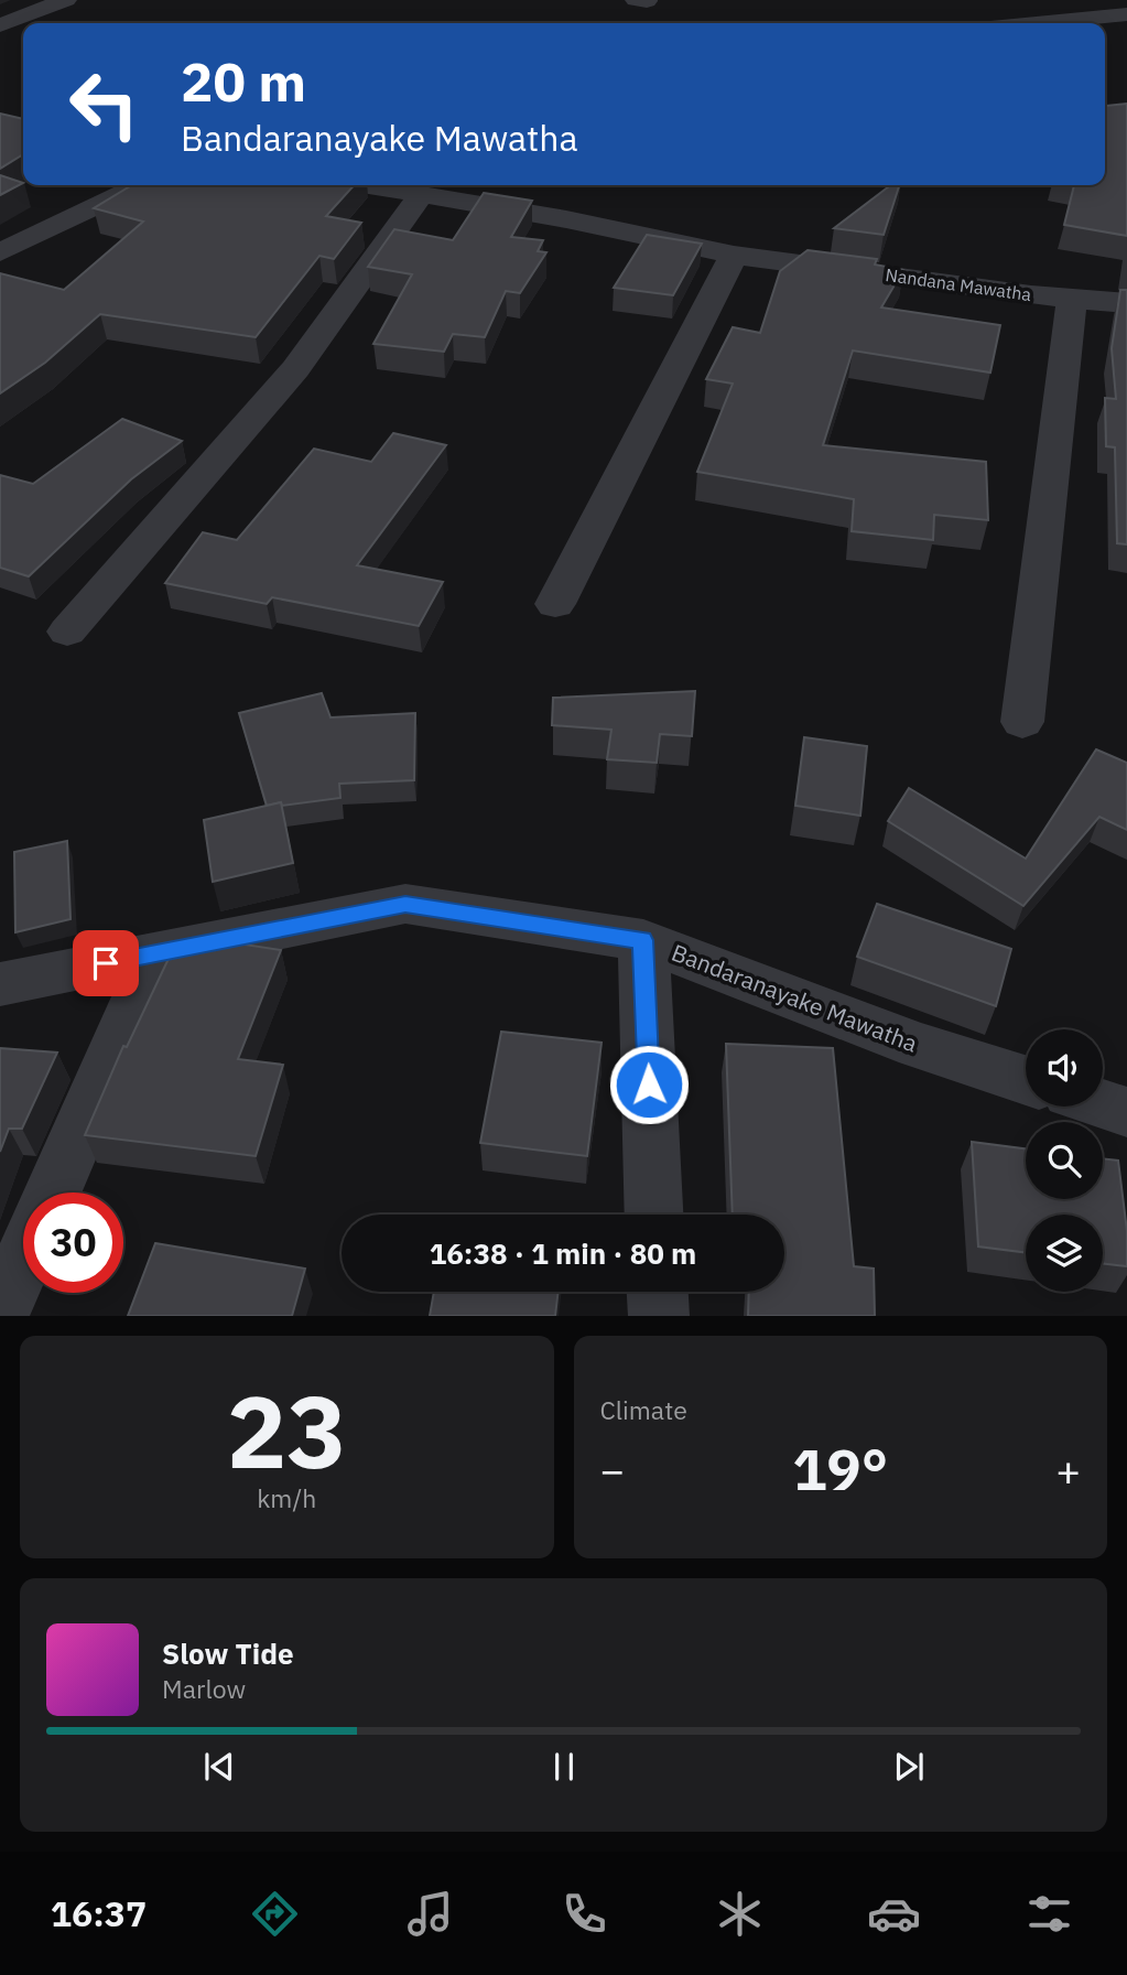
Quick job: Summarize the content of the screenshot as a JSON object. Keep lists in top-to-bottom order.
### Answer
{
  "streets": {
    "street": ["Nandana Mawatha", "Bandaranayake Mawatha"]
  },
  "page": {
    "turn": ["20 m", "Bandaranayake Mawatha"],
    "limit": "30",
    "trip": "16:38 · 1 min · 80 m",
    "tile": [
      ["23", "km/h"],
      "Climate"
    ],
    "heat": ["−", "19°", "+"],
    "song": ["Slow Tide", "Marlow"],
    "tabs": "16:37"
  }
}
